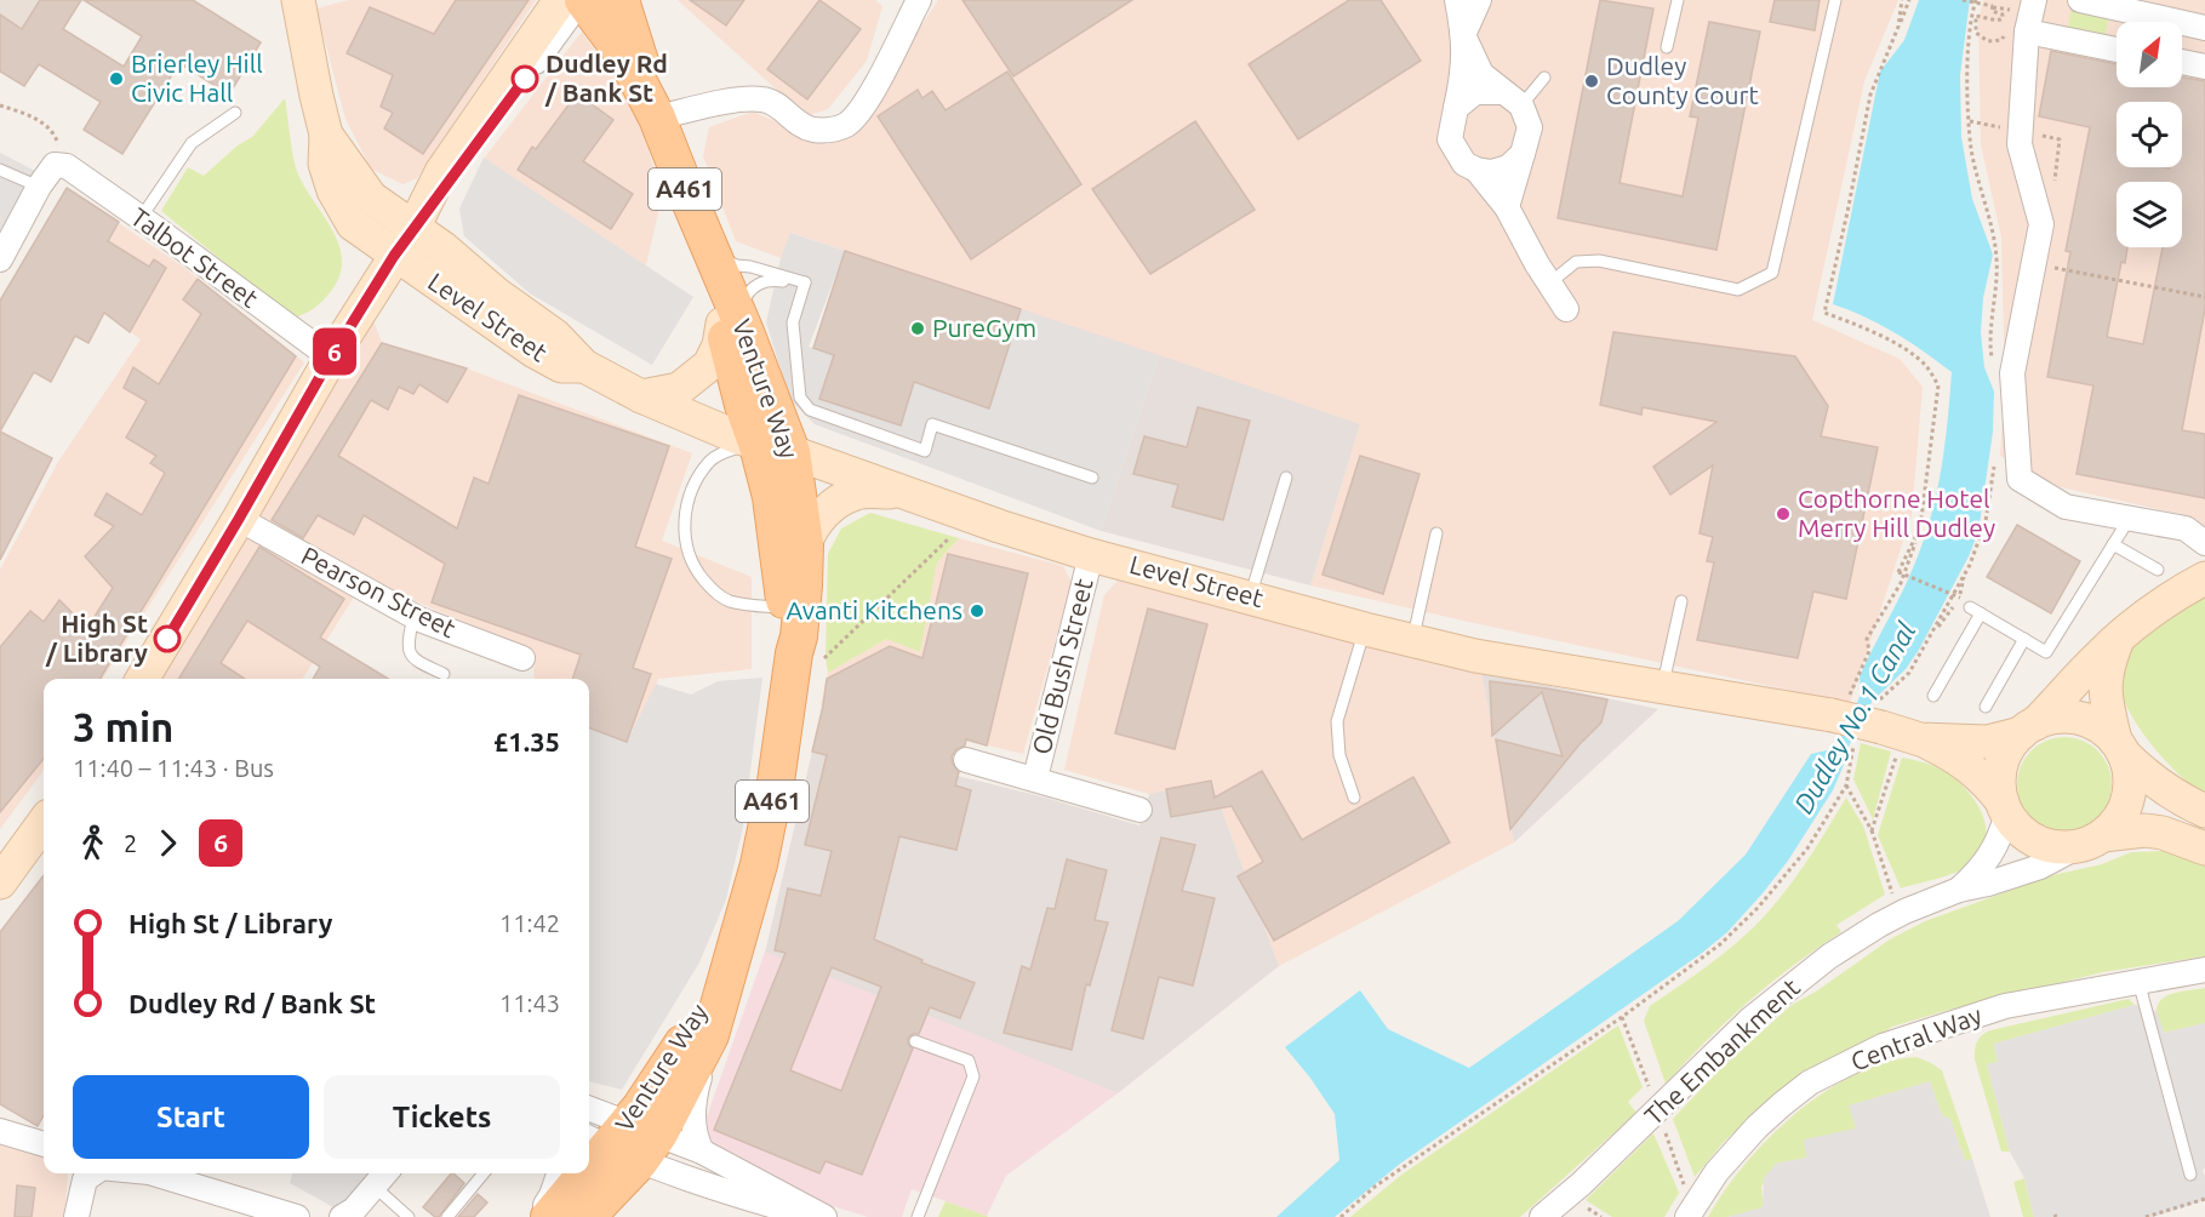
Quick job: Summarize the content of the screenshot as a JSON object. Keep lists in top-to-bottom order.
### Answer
{
  "streets": {
    "main road": ["A461", "Venture Way"],
    "street": [
      "Talbot Street",
      "Level Street",
      "Pearson Street",
      "Old Bush Street",
      "Central Way",
      "The Embankment"
    ]
  },
  "crossings": [
    ["Level Street", "Venture Way"],
    ["Level Street", "Old Bush Street"]
  ],
  "water": ["Dudley No.1 Canal"],
  "places": [
    "Brierley Hill Civic Hall",
    "Dudley Rd / Bank St",
    "Dudley County Court",
    "PureGym",
    "Copthorne Hotel Merry Hill Dudley",
    "Avanti Kitchens",
    "High St / Library"
  ],
  "lines": ["bus line 6"],
  "north": "top right",
  "page": {
    "on_map": "6",
    "heading": ["3 min", "11:40 – 11:43 · Bus", "£1.35"],
    "legs": ["2", "6"],
    "list": [
      {
        "name": "High St / Library",
        "value": "11:42"
      },
      {
        "name": "Dudley Rd / Bank St",
        "value": "11:43"
      }
    ],
    "buttons": ["Start", "Tickets"]
  }
}
